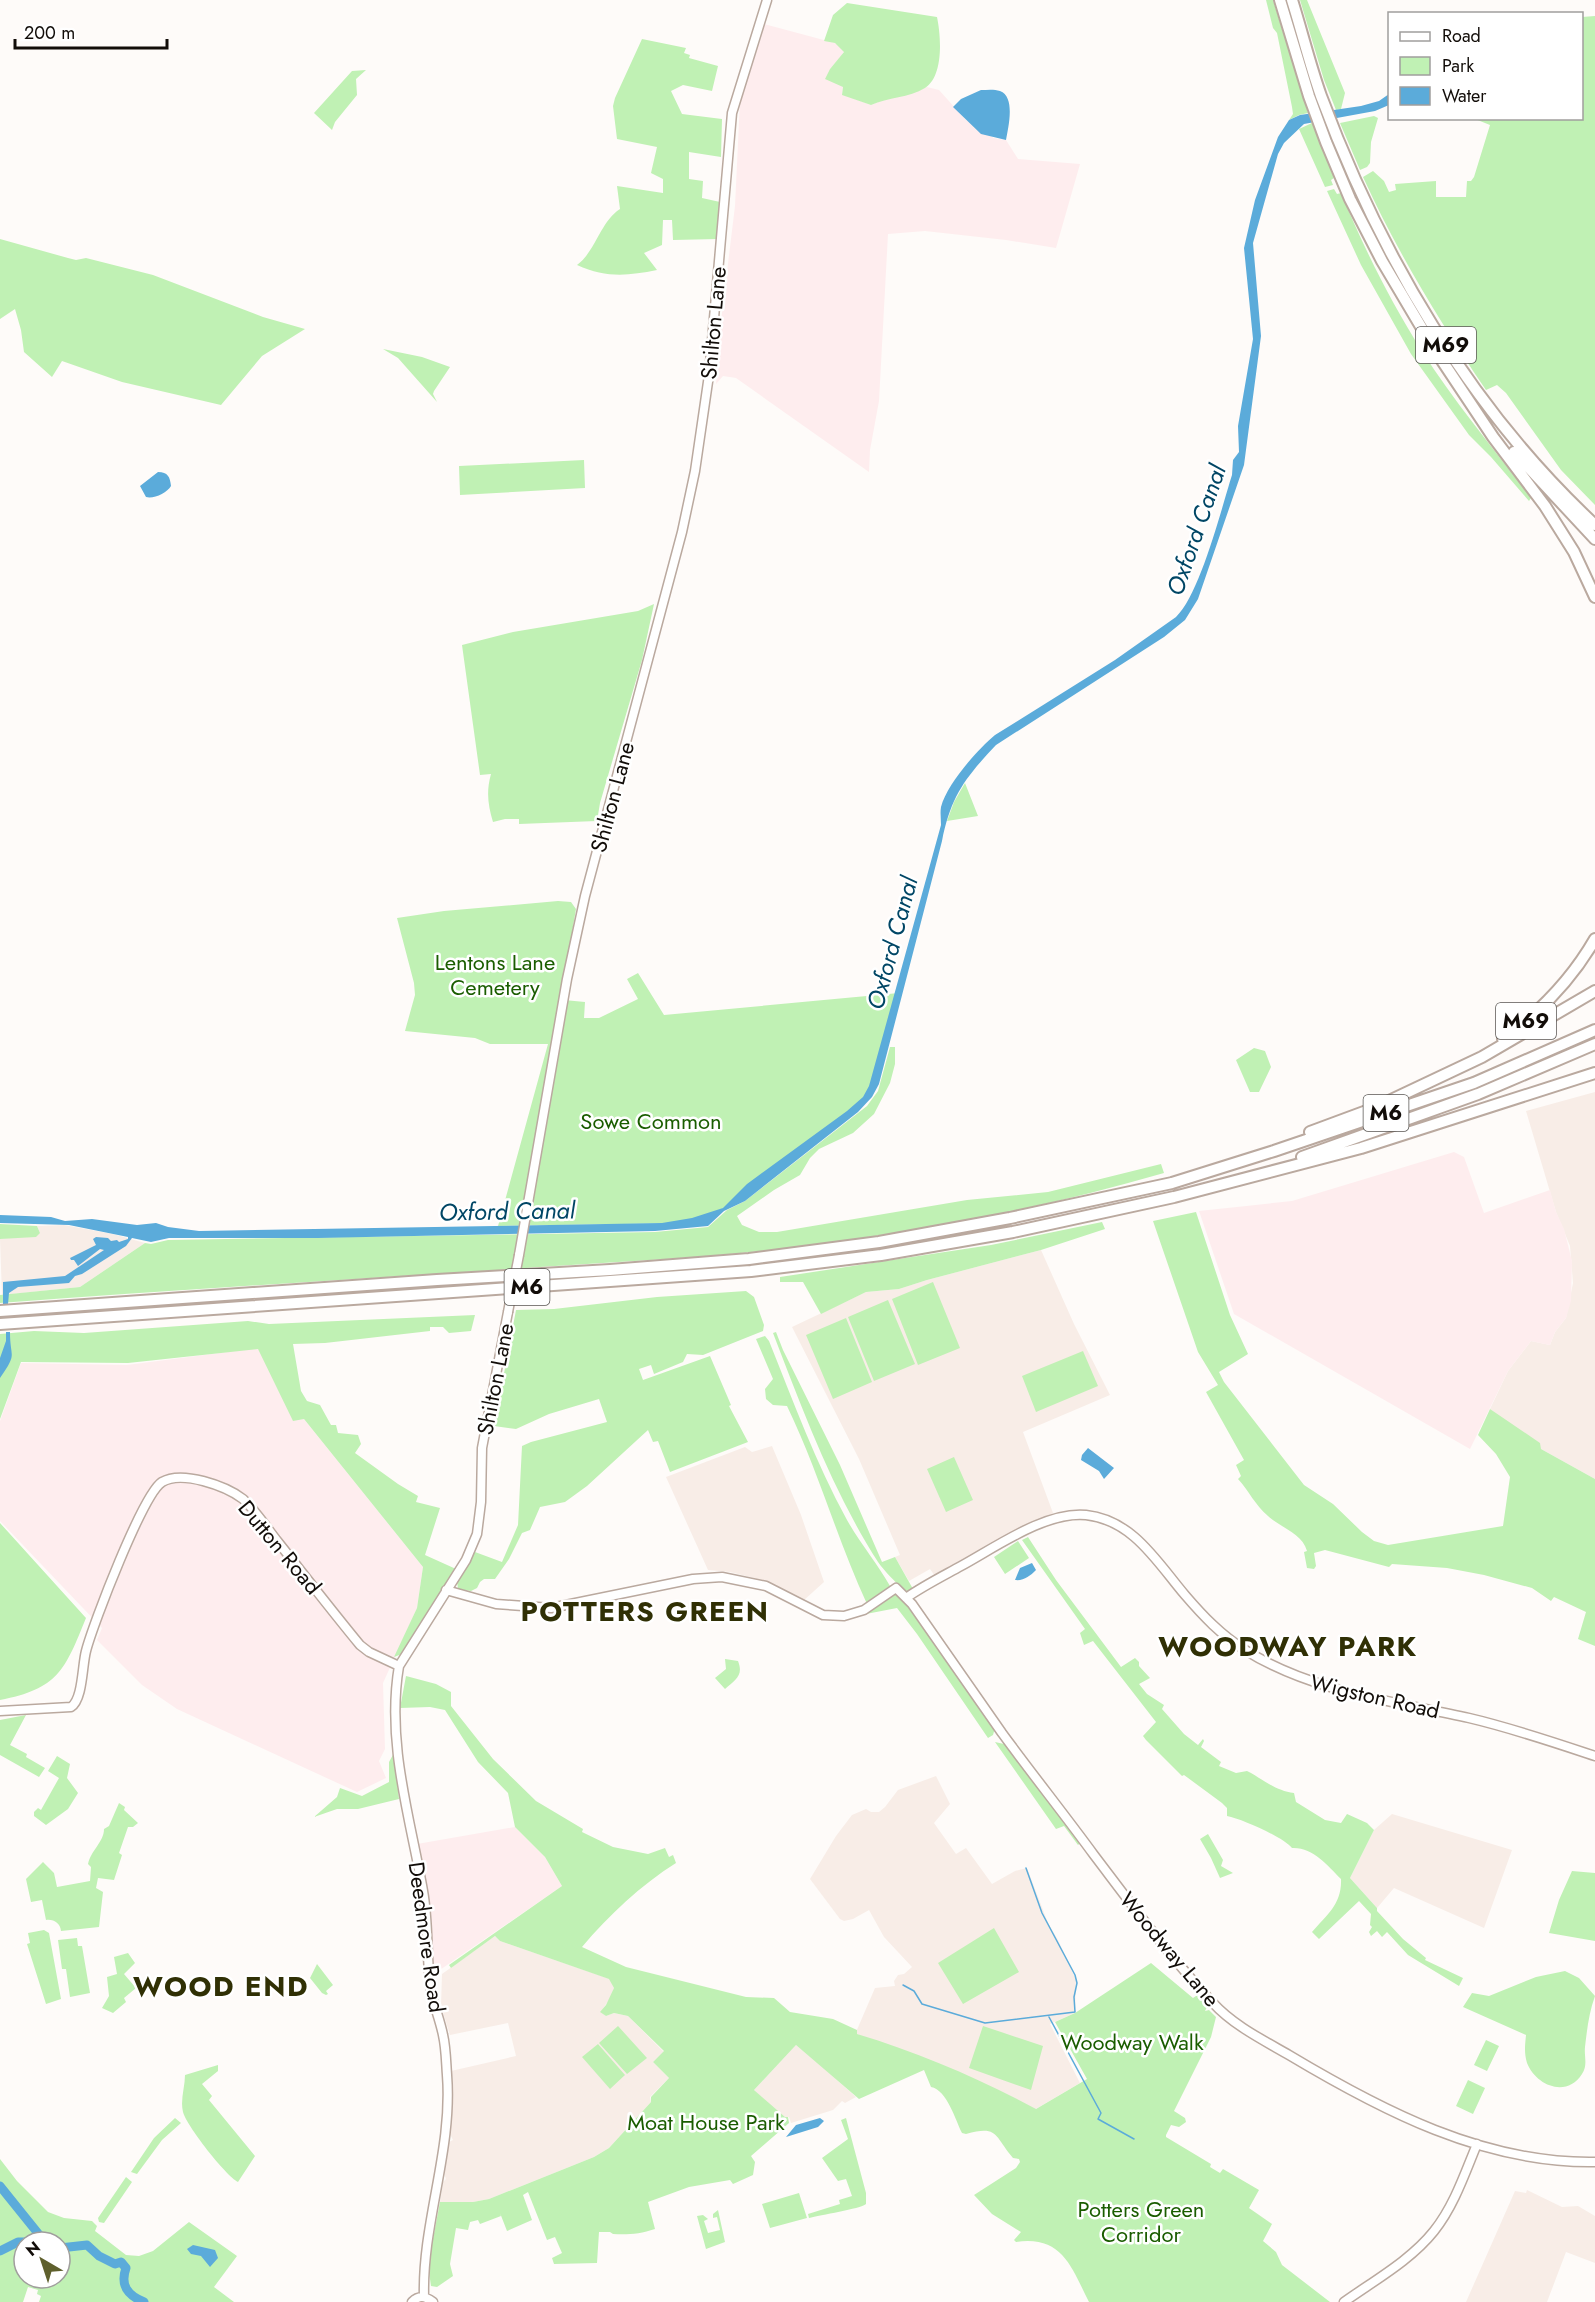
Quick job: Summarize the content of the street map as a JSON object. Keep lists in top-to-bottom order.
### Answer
{
  "streets": {
    "highway": ["M69", "M6"],
    "street": [
      "Shilton Lane",
      "Dutton Road",
      "Wigston Road",
      "Deedmore Road",
      "Woodway Lane"
    ]
  },
  "crossings": [
    ["Shilton Lane", "Deedmore Road"],
    ["Shilton Lane", "Woodway Lane"],
    ["Dutton Road", "Deedmore Road"],
    ["Wigston Road", "Woodway Lane"],
    ["Deedmore Road", "Woodway Lane"]
  ],
  "districts": ["POTTERS GREEN", "WOODWAY PARK", "WOOD END"],
  "water": ["Oxford Canal"],
  "parks": [
    "Lentons Lane Cemetery",
    "Sowe Common",
    "Woodway Walk",
    "Moat House Park",
    "Potters Green Corridor"
  ],
  "legend": ["Road", "Park", "Water"],
  "scale_bar": "200 m",
  "north": "top left"
}
